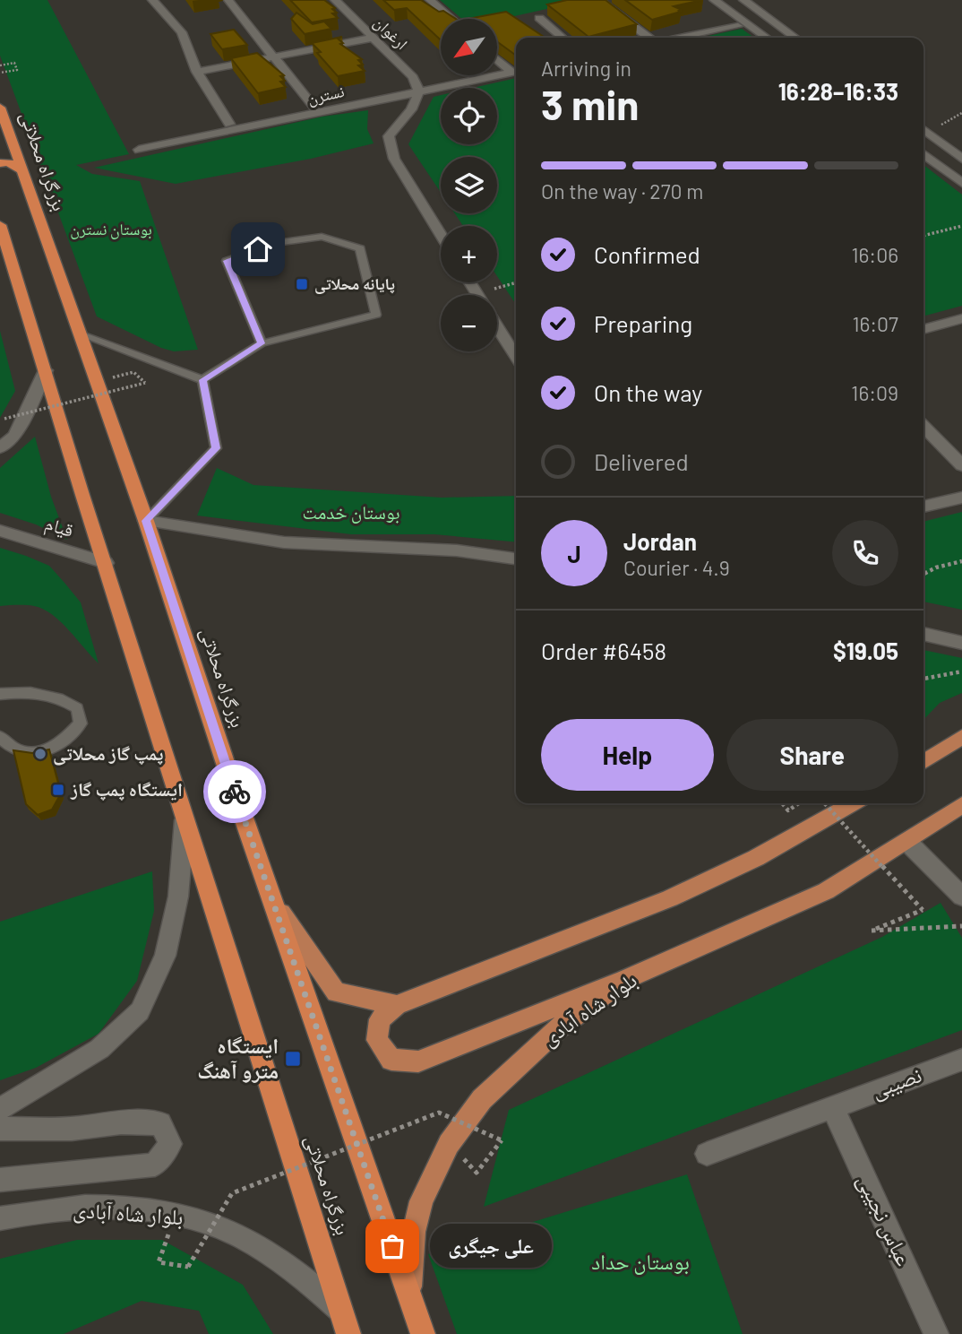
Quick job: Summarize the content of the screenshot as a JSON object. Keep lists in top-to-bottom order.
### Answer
{
  "streets": {
    "highway": ["بزرگراه محلاتی"],
    "main road": ["بلوار شاه آبادی"],
    "street": [
      "ارغوان",
      "نسترن",
      "قیام",
      "نصیبی",
      "عباس نجیبی"
    ]
  },
  "crossings": [
    ["ارغوان", "نسترن"],
    ["بزرگراه محلاتی", "قیام"],
    ["بزرگراه محلاتی", "بلوار شاه آبادی"],
    ["نصیبی", "عباس نجیبی"]
  ],
  "parks": ["بوستان نسترن", "بوستان خدمت", "بوستان حداد"],
  "places": {
    "transit": ["پایانه محلاتی", "ایستگاه پمپ گاز", "ایستگاه مترو آهنگ"],
    "other": ["پمپ گاز محلاتی", "علی جیگری"]
  },
  "north": "bottom left",
  "page": {
    "map_buttons": ["+", "−"],
    "heading": ["3 min", "Arriving in", "16:28–16:33"],
    "panel": [
      "Jordan",
      "Courier · 4.9",
      "Order #6458",
      "$19.05"
    ],
    "bar": "On the way · 270 m",
    "list": [
      ["Confirmed", "16:06"],
      ["Preparing", "16:07"],
      ["On the way", "16:09"],
      "Delivered"
    ],
    "round": "J",
    "buttons": ["Help", "Share"],
    "bubble": "علی جیگری"
  }
}
